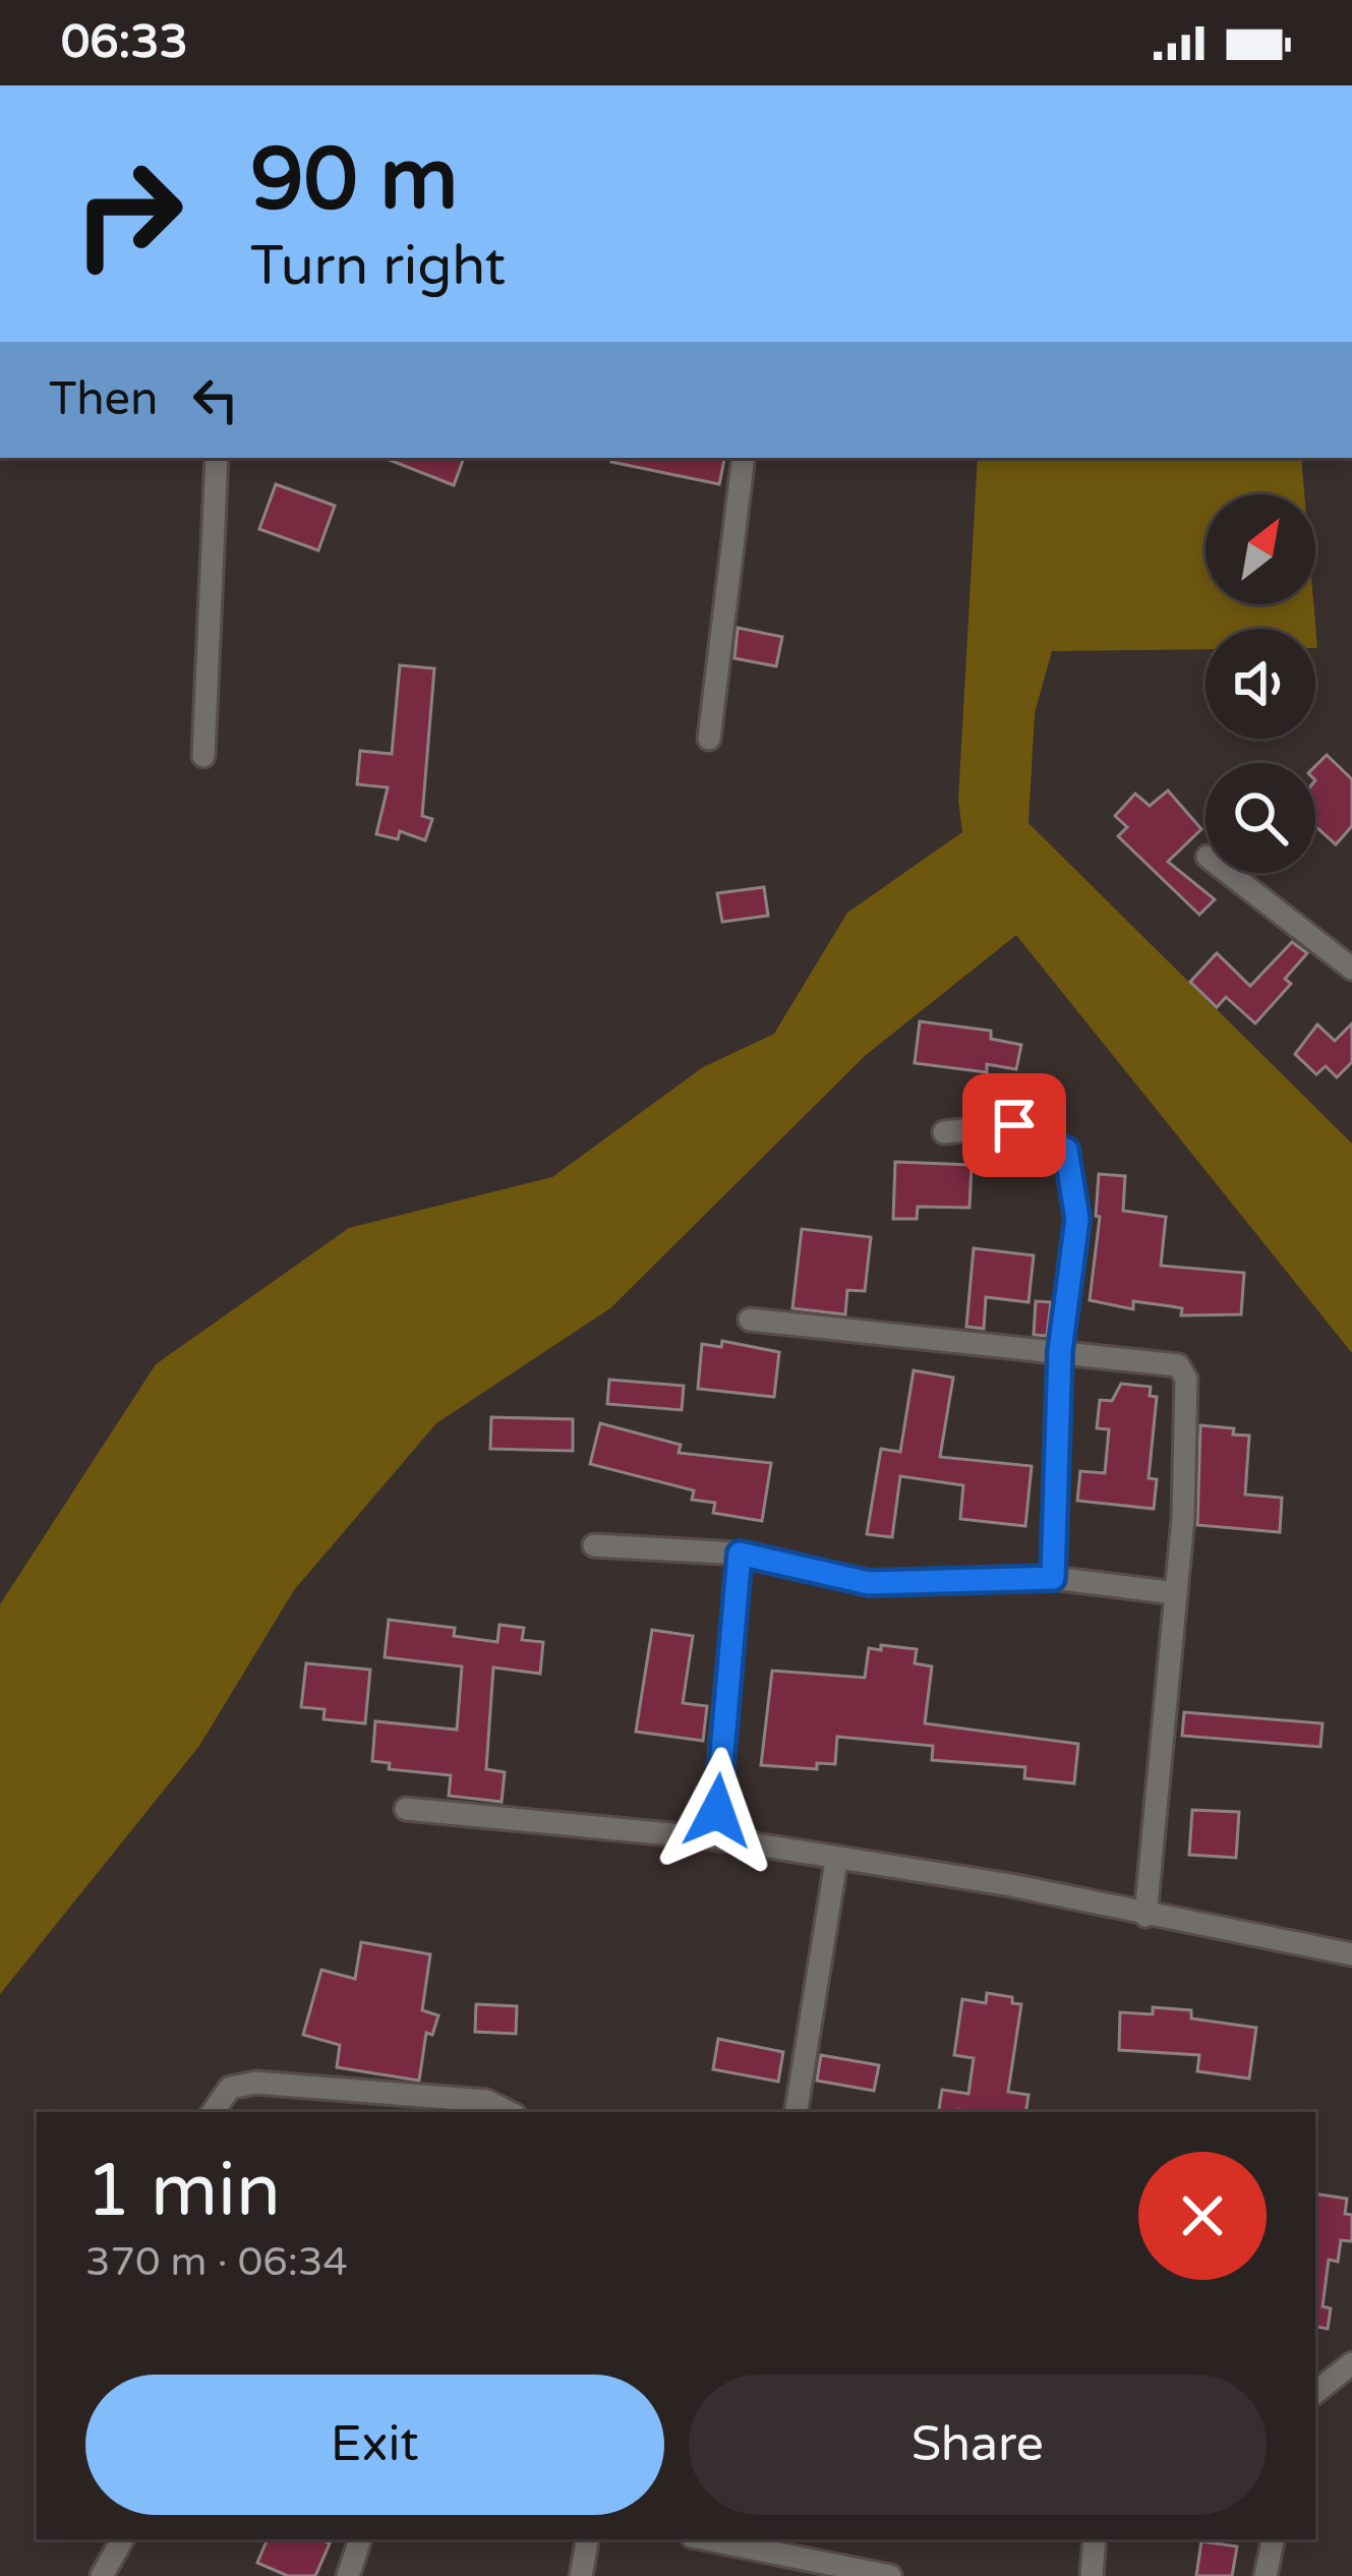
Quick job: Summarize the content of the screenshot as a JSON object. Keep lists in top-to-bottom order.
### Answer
{
  "north": "top right",
  "page": {
    "status": "06:33",
    "turn": ["90 m", "Turn right"],
    "then": "Then",
    "heading": ["1 min", "370 m · 06:34"],
    "buttons": ["Exit", "Share"]
  }
}
